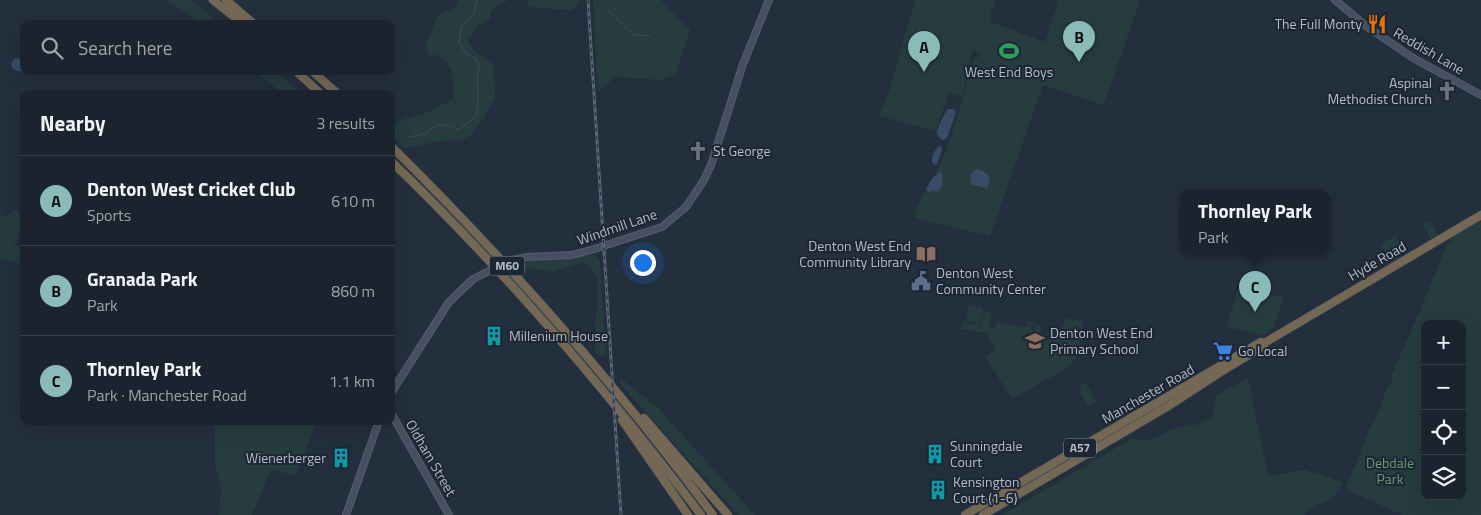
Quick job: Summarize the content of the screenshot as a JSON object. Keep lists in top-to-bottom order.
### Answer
{
  "streets": {
    "highway": [
      "Hyde Road",
      "M60",
      "Manchester Road",
      "A57"
    ],
    "street": ["Reddish Lane", "Windmill Lane", "Oldham Street"]
  },
  "crossings": [
    ["Hyde Road", "Manchester Road"],
    ["Manchester Road", "A57"]
  ],
  "parks": ["Debdale Park"],
  "places": {
    "restaurant": ["The Full Monty"],
    "sports": ["West End Boys"],
    "church": ["Aspinal Methodist Church", "St George"],
    "library": ["Denton West End Community Library"],
    "public building": ["Denton West Community Center"],
    "building": [
      "Millenium House",
      "Sunningdale Court",
      "Wienerberger",
      "Kensington Court (1-6)"
    ],
    "school or university": ["Denton West End Primary School"],
    "supermarket": ["Go Local"]
  },
  "page": {
    "search": "Search here",
    "pins": ["B", "A", "C"],
    "heading": ["Nearby", "3 results"],
    "list": [
      {
        "mark": "A",
        "name": "Denton West Cricket Club",
        "note": "Sports",
        "value": "610 m"
      },
      {
        "mark": "B",
        "name": "Granada Park",
        "note": "Park",
        "value": "860 m"
      },
      {
        "mark": "C",
        "name": "Thornley Park",
        "note": "Park · Manchester Road",
        "value": "1.1 km"
      }
    ],
    "popup": ["Thornley Park", "Park"],
    "map_buttons": ["+", "−"]
  }
}
